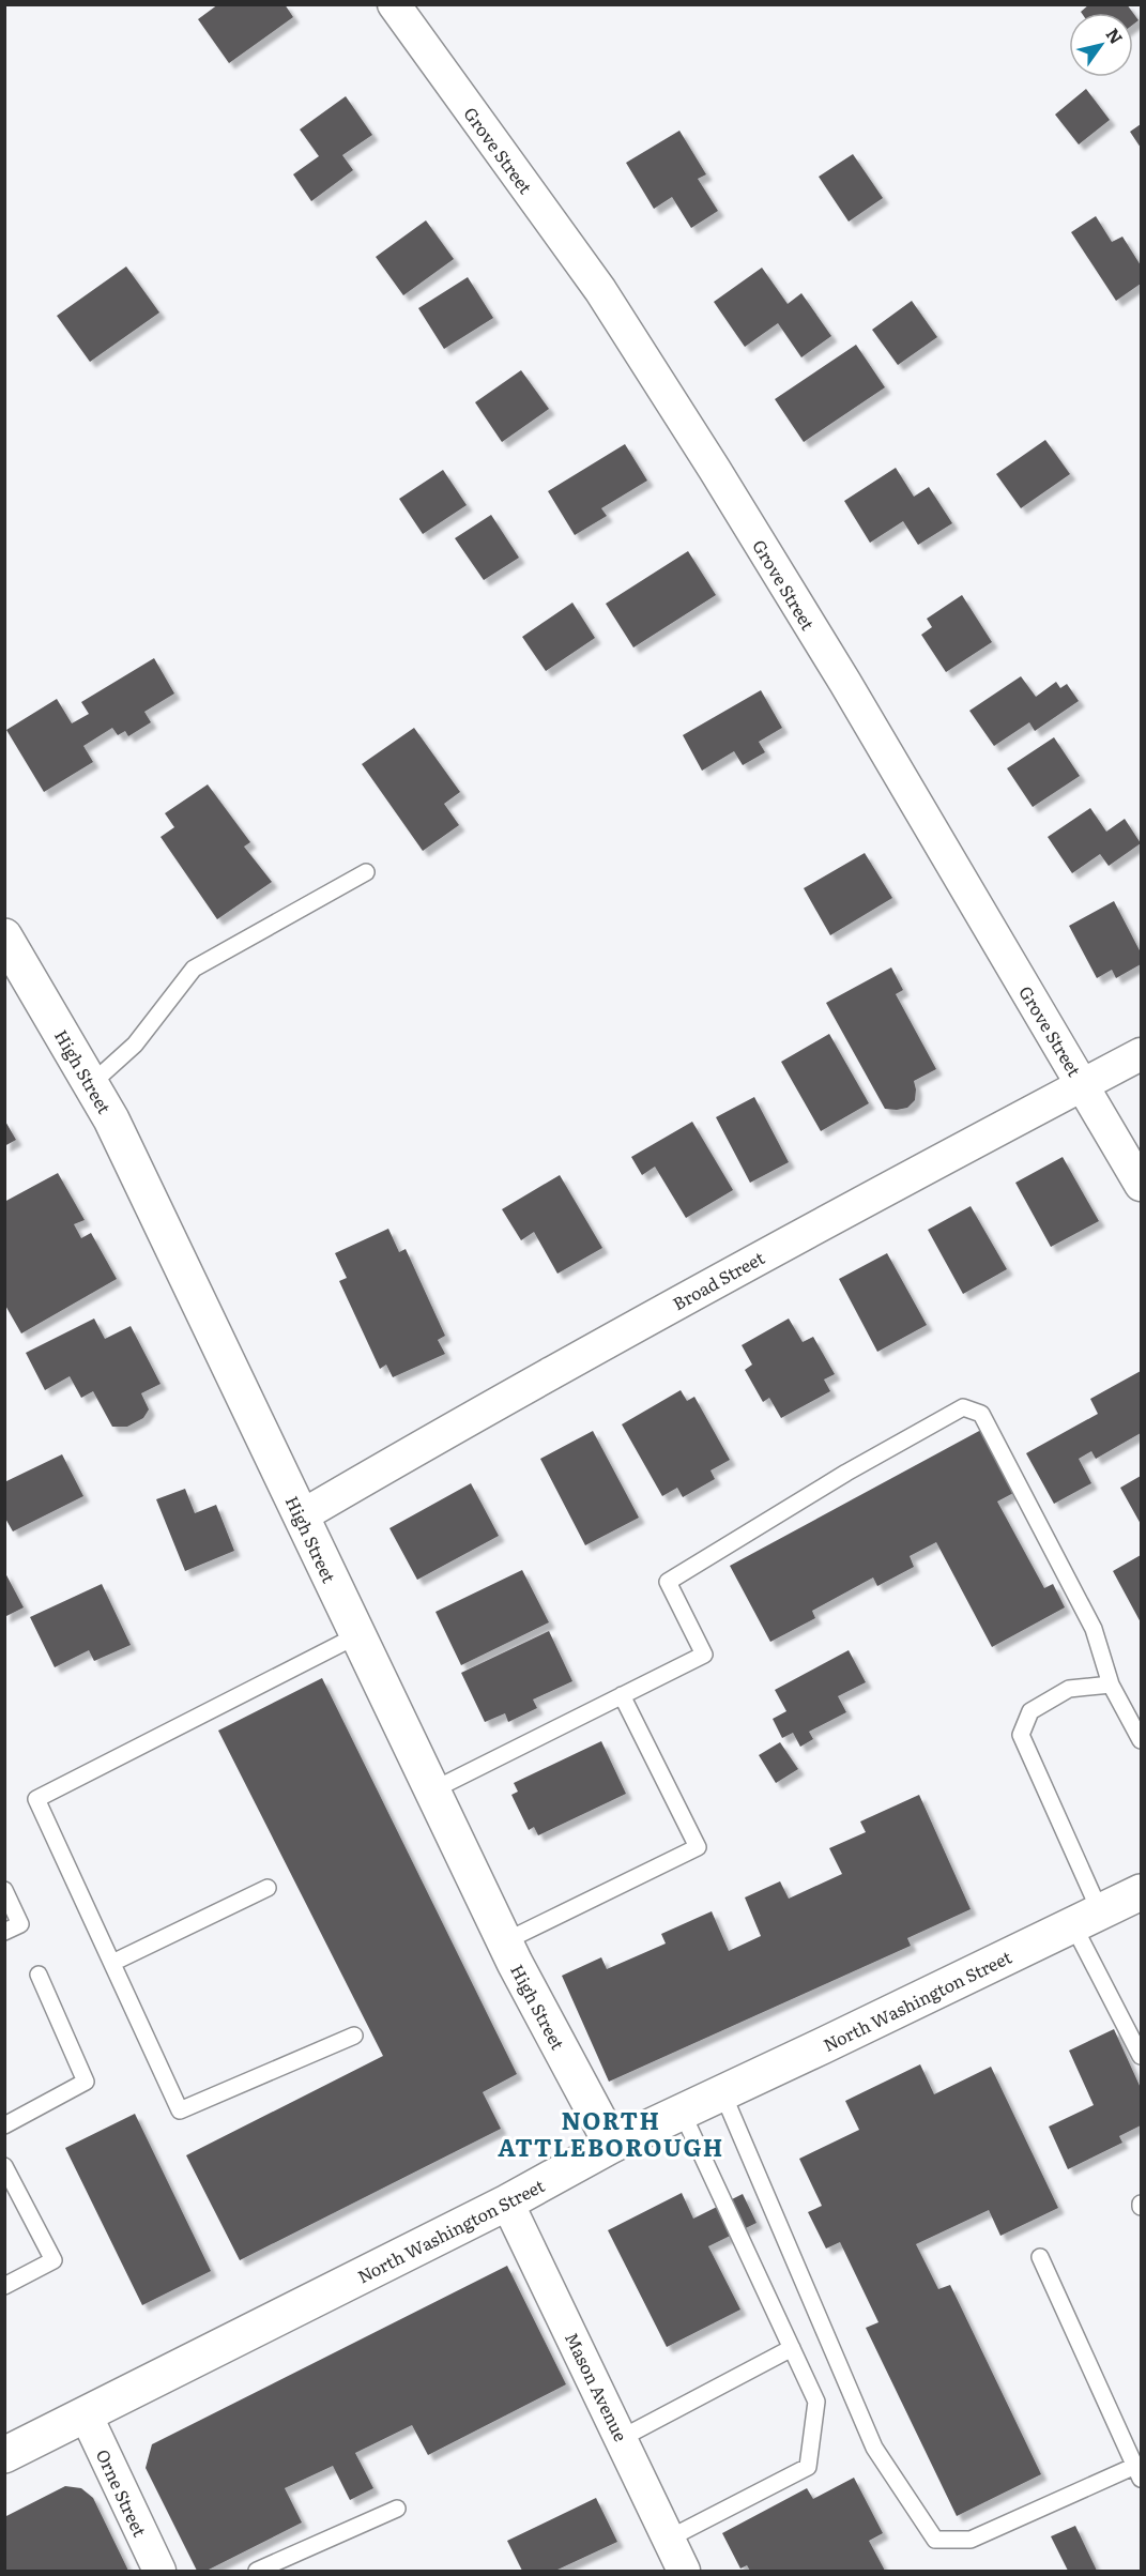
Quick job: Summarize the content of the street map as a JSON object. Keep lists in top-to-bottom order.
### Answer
{
  "streets": {
    "street": [
      "Grove Street",
      "High Street",
      "Broad Street",
      "North Washington Street",
      "Mason Avenue",
      "Orne Street"
    ]
  },
  "crossings": [
    ["Grove Street", "Broad Street"],
    ["High Street", "Broad Street"],
    ["High Street", "North Washington Street"],
    ["North Washington Street", "Mason Avenue"],
    ["North Washington Street", "Orne Street"]
  ],
  "districts": ["NORTH ATTLEBOROUGH"],
  "north": "top right"
}
